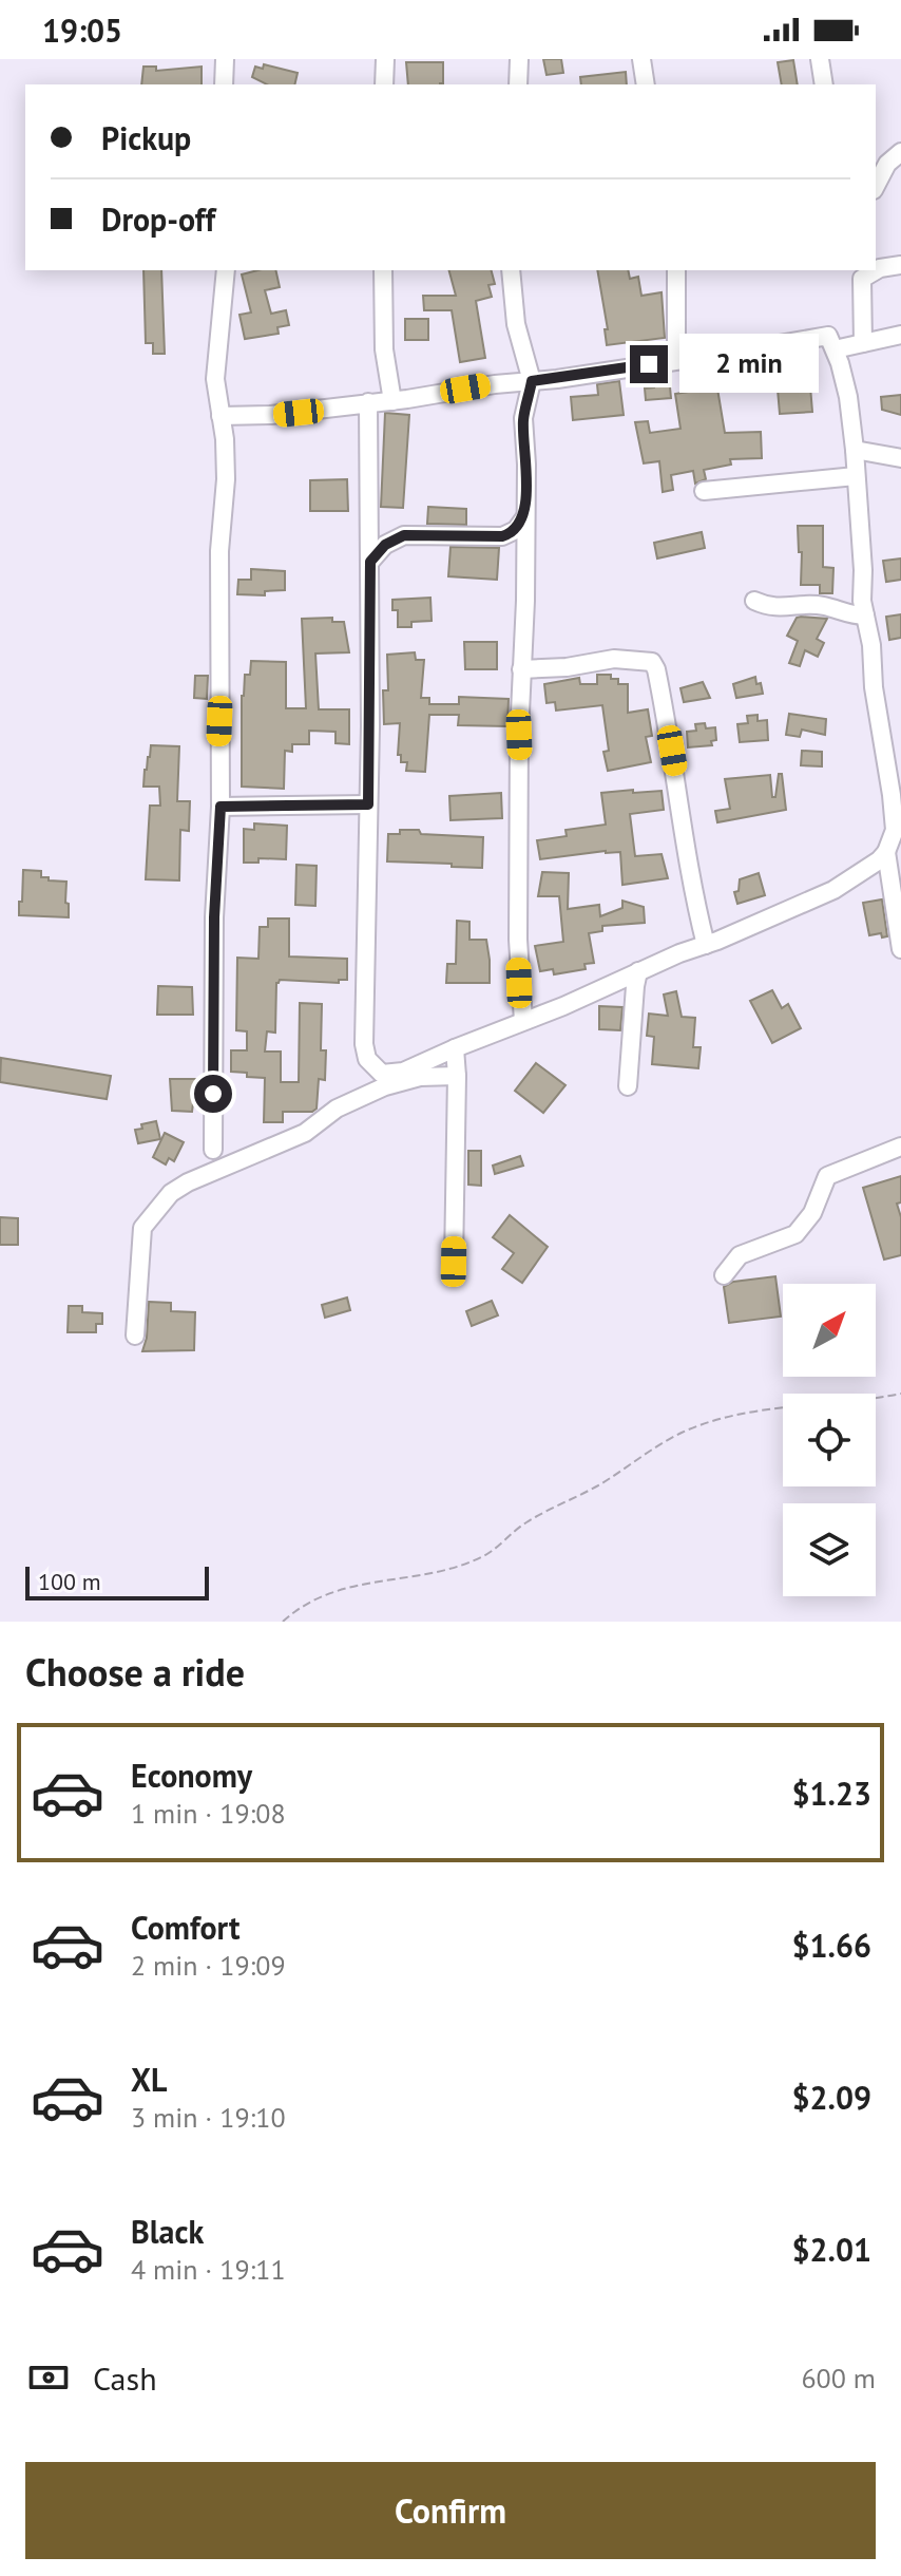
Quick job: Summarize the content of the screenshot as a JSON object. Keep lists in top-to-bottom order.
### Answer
{
  "scale_bar": "100 m",
  "north": "top right",
  "page": {
    "status": "19:05",
    "banner": ["Pickup", "Drop-off"],
    "bubble": "2 min",
    "scale": "100 m",
    "heading": "Choose a ride",
    "list": [
      {
        "name": "Economy",
        "note": "1 min · 19:08",
        "value": "$1.23"
      },
      {
        "name": "Comfort",
        "note": "2 min · 19:09",
        "value": "$1.66"
      },
      {
        "name": "XL",
        "note": "3 min · 19:10",
        "value": "$2.09"
      },
      {
        "name": "Black",
        "note": "4 min · 19:11",
        "value": "$2.01"
      }
    ],
    "pay": ["Cash", "600 m"],
    "buttons": "Confirm"
  }
}
